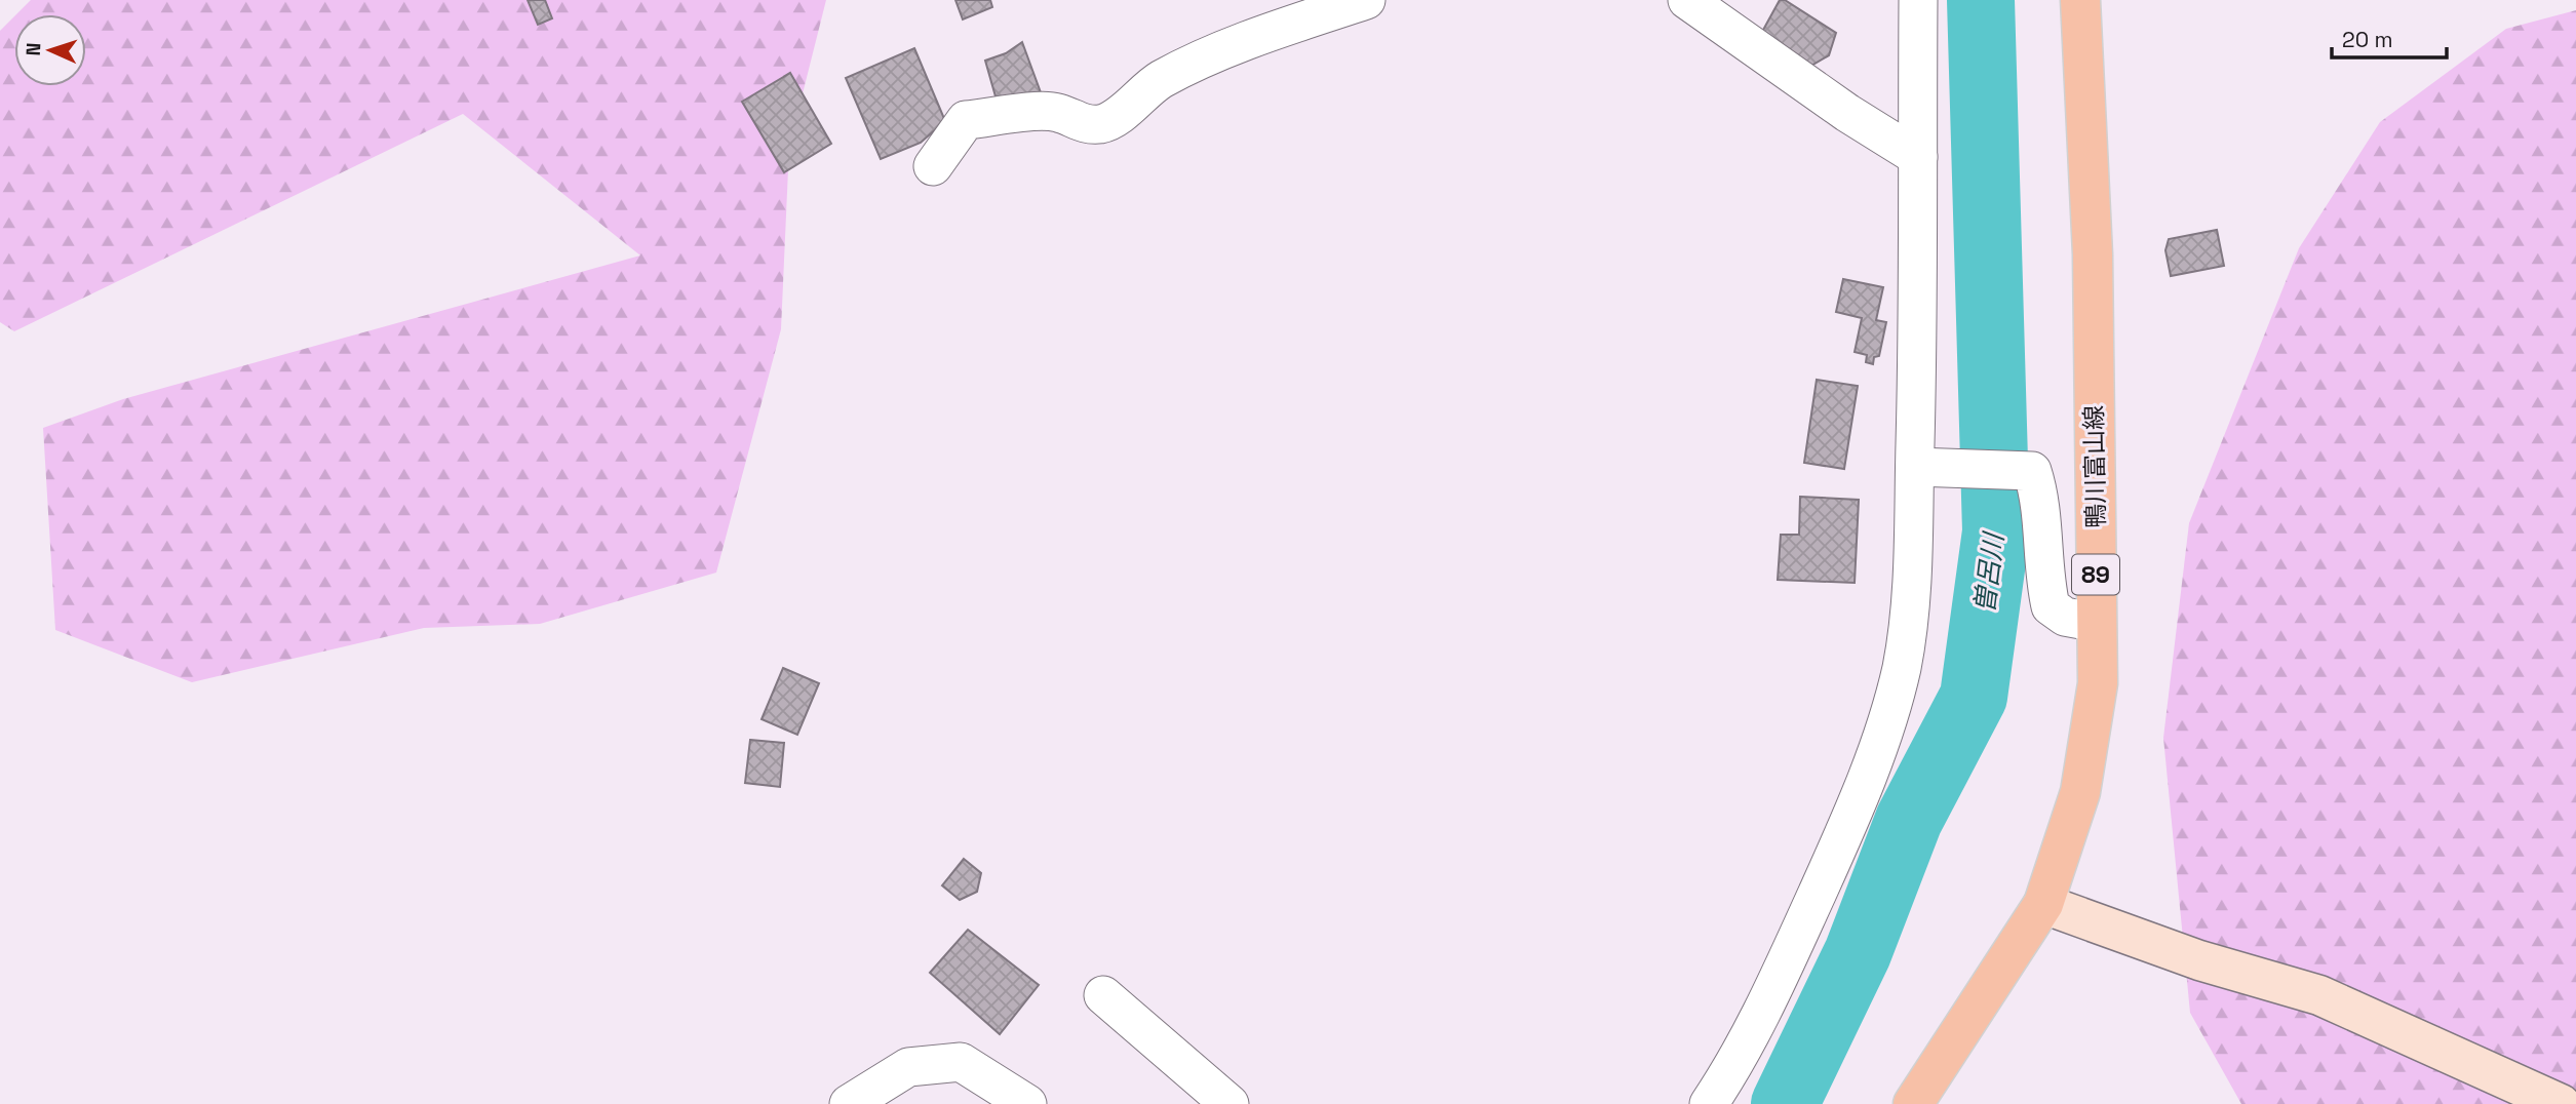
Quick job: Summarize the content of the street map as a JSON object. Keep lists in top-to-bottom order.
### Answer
{
  "streets": {
    "main road": ["鴨川富山線", "89"]
  },
  "water": ["曽呂川"],
  "scale_bar": "20 m",
  "north": "left"
}
